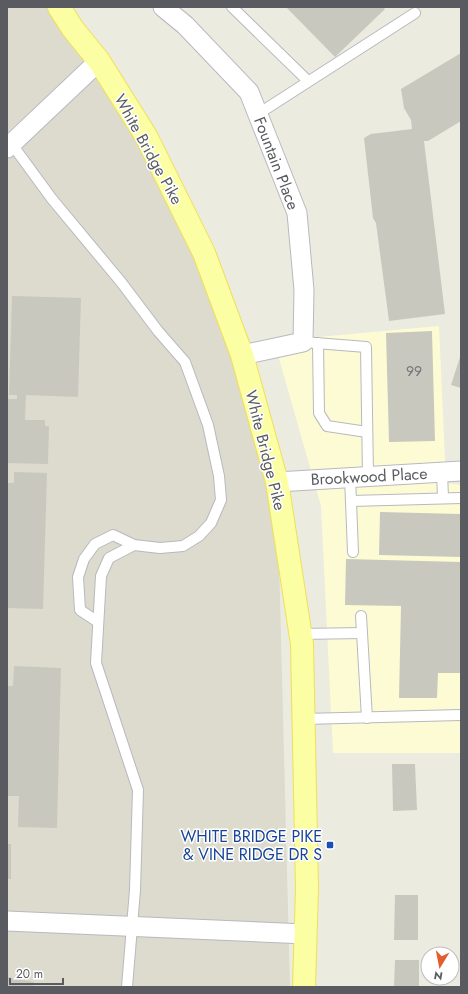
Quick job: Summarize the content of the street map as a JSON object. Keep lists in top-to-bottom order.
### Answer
{
  "streets": {
    "main road": ["White Bridge Pike"],
    "street": ["Fountain Place", "Brookwood Place"]
  },
  "crossings": [
    ["White Bridge Pike", "Brookwood Place"]
  ],
  "places": {
    "transit": ["WHITE BRIDGE PIKE & VINE RIDGE DR S"]
  },
  "house_numbers": ["99"],
  "scale_bar": "20 m",
  "north": "bottom"
}
